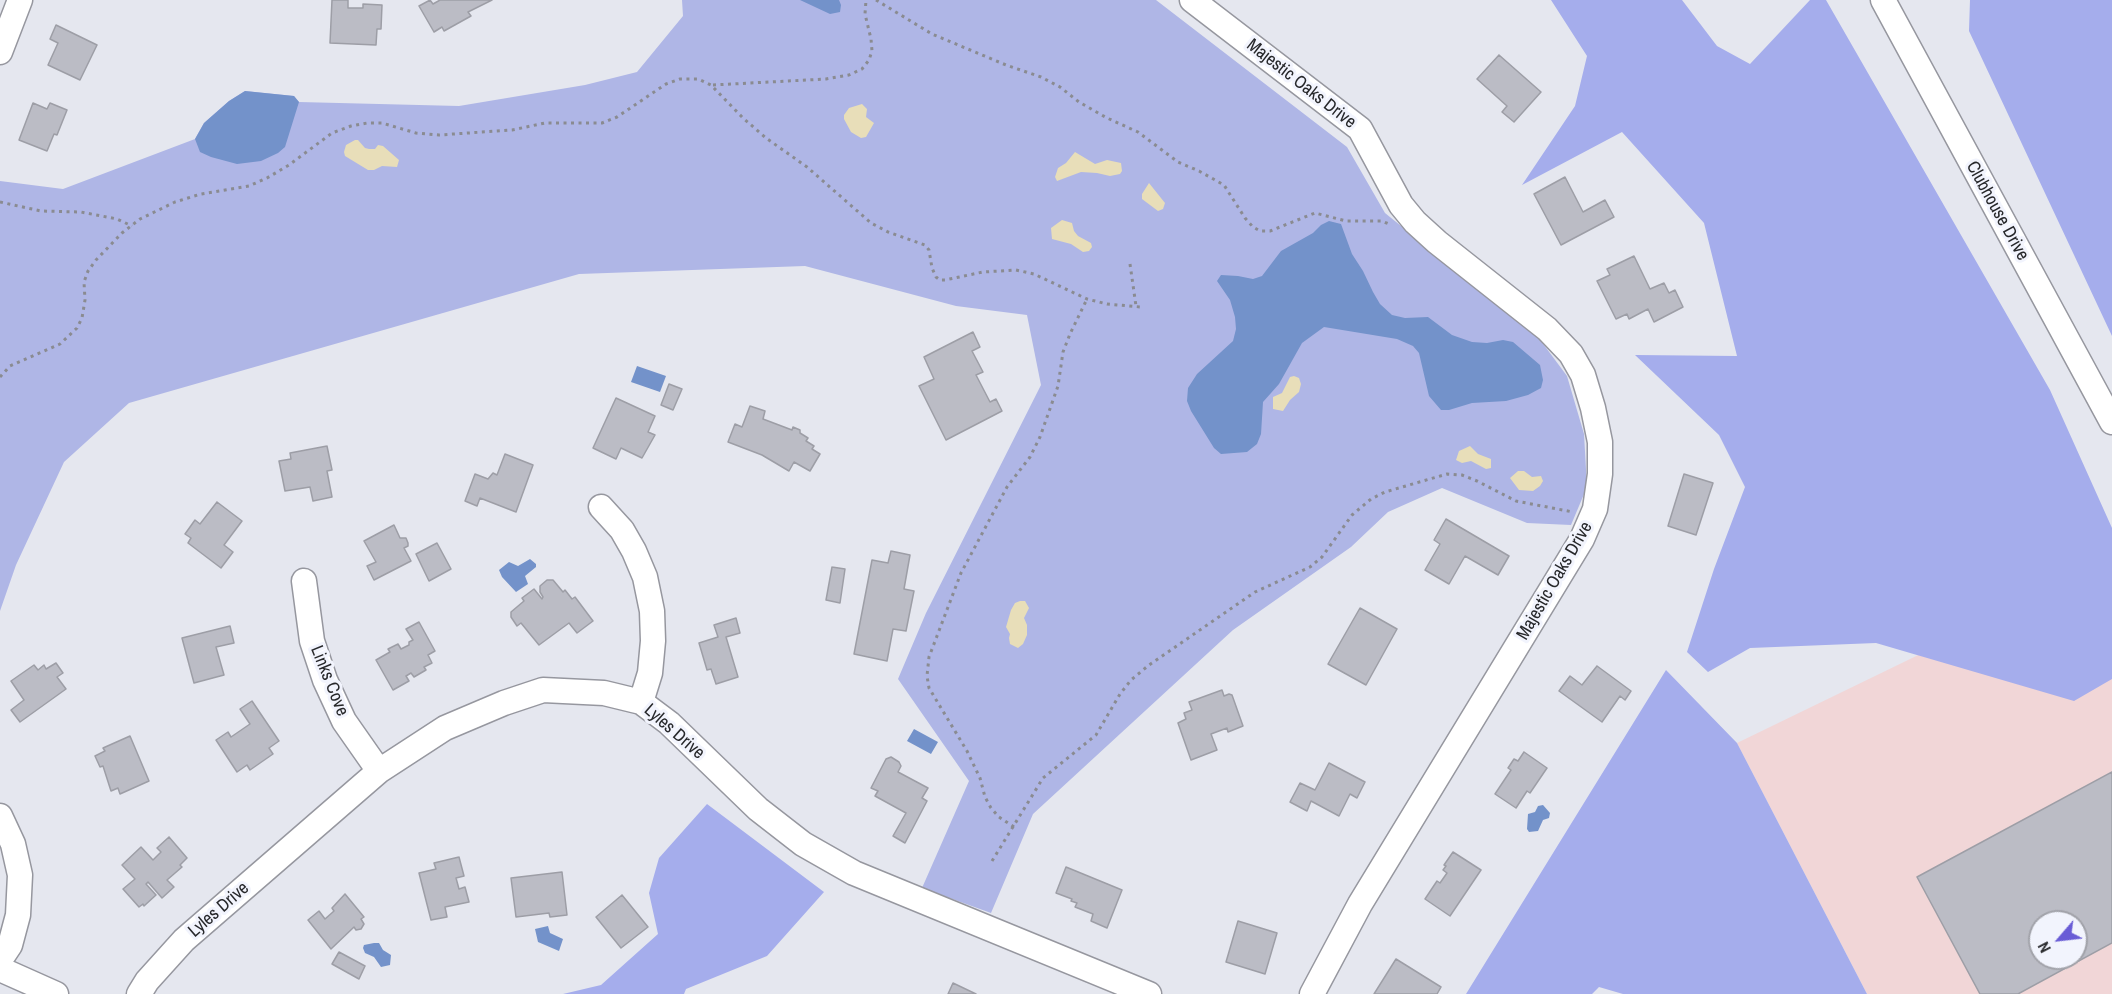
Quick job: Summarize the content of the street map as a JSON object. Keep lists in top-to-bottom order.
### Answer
{
  "streets": {
    "street": [
      "Majestic Oaks Drive",
      "Clubhouse Drive",
      "Links Cove",
      "Lyles Drive"
    ]
  },
  "crossings": [
    ["Links Cove", "Lyles Drive"]
  ],
  "north": "bottom left"
}
